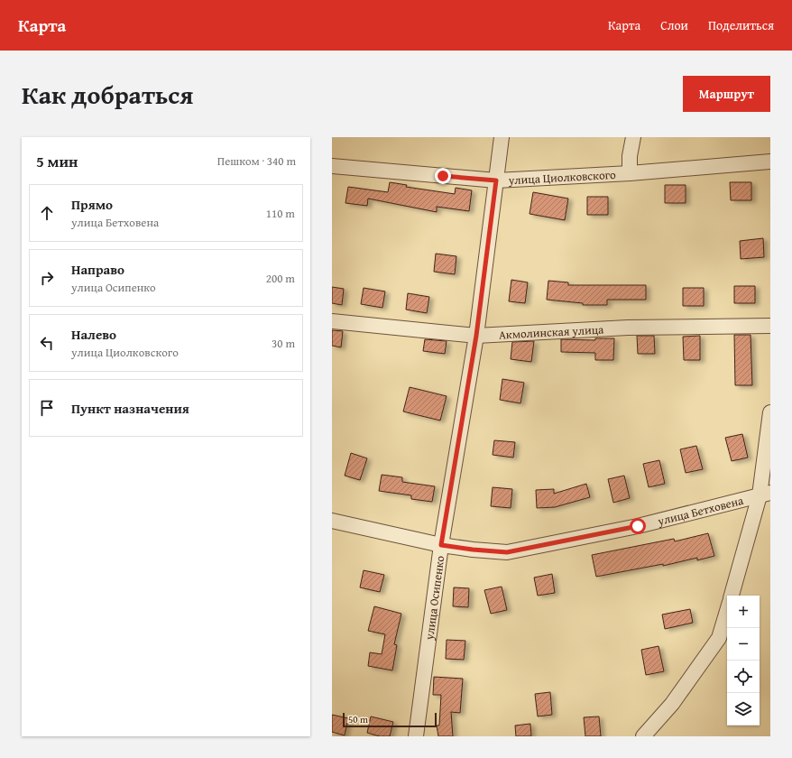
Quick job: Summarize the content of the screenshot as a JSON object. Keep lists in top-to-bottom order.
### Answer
{
  "streets": {
    "street": [
      "улица Циолковского",
      "Акмолинская улица",
      "улица Бетховена",
      "улица Осипенко"
    ]
  },
  "crossings": [
    ["улица Циолковского", "улица Осипенко"],
    ["Акмолинская улица", "улица Осипенко"],
    ["улица Бетховена", "улица Осипенко"]
  ],
  "scale_bar": "50 m",
  "page": {
    "header": "Карта",
    "nav": ["Карта", "Слои", "Поделиться"],
    "title": "Как добраться",
    "buttons": "Маршрут",
    "heading": ["5 мин", "Пешком · 340 m"],
    "list": [
      ["Прямо", "улица Бетховена", "110 m"],
      ["Направо", "улица Осипенко", "200 m"],
      ["Налево", "улица Циолковского", "30 m"],
      "Пункт назначения"
    ],
    "map_buttons": ["+", "−"],
    "scale": "50 m"
  }
}
